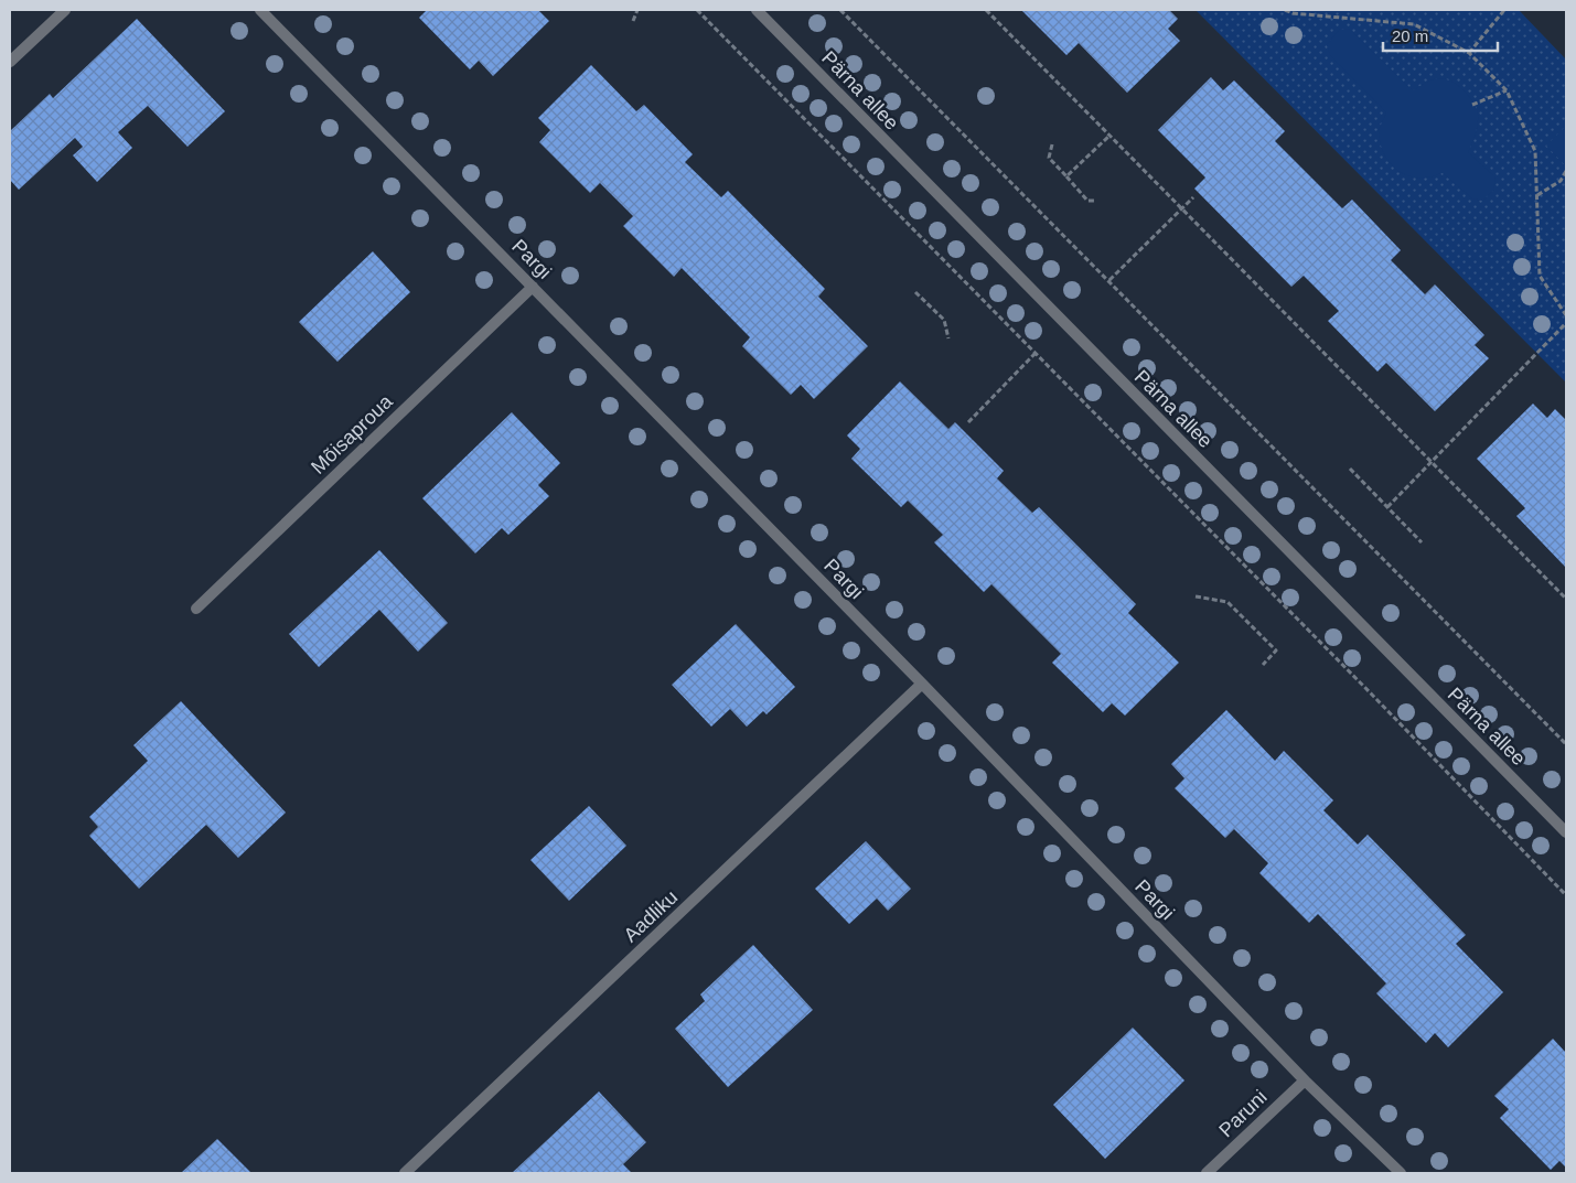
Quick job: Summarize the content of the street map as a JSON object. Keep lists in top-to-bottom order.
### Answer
{
  "streets": {
    "street": [
      "Pärna allee",
      "Pargi",
      "Mõisaproua",
      "Aadliku",
      "Paruni"
    ]
  },
  "crossings": [
    ["Pargi", "Mõisaproua"],
    ["Pargi", "Aadliku"],
    ["Pargi", "Paruni"]
  ],
  "scale_bar": "20 m"
}
